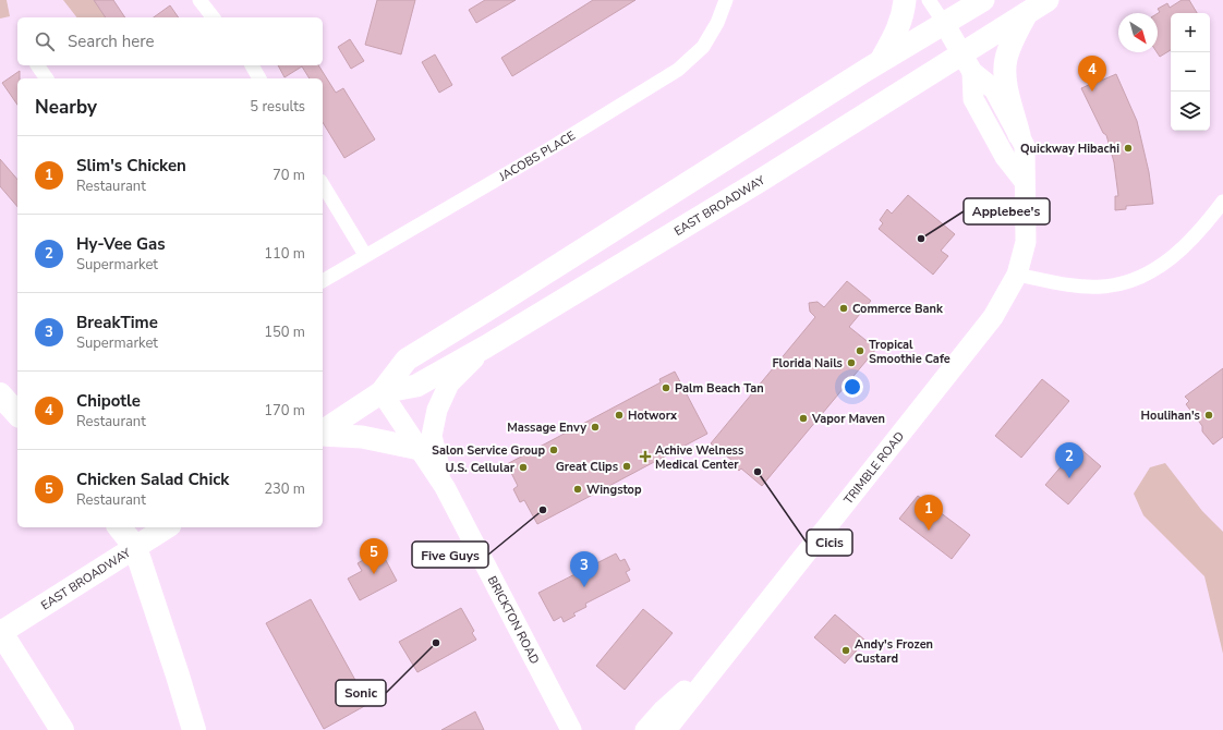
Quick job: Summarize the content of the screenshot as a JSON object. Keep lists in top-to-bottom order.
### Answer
{
  "streets": {
    "main road": ["EAST BROADWAY"],
    "street": ["JACOBS PLACE", "TRIMBLE ROAD", "BRICKTON ROAD"]
  },
  "crossings": [
    ["EAST BROADWAY", "TRIMBLE ROAD"],
    ["EAST BROADWAY", "BRICKTON ROAD"]
  ],
  "places": {
    "other": [
      "Quickway Hibachi",
      "Applebee's",
      "Commerce Bank",
      "Tropical Smoothie Cafe",
      "Florida Nails",
      "Palm Beach Tan",
      "Hotworx",
      "Houlihan's",
      "Vapor Maven",
      "Massage Envy",
      "Salon Service Group",
      "Great Clips",
      "U.S. Cellular",
      "Cicis",
      "Wingstop",
      "Five Guys",
      "Sonic",
      "Andy's Frozen Custard"
    ],
    "health": ["Achive Welness Medical Center"]
  },
  "north": "bottom right",
  "page": {
    "map_buttons": ["+", "−"],
    "search": "Search here",
    "pins": [
      "4",
      "2",
      "1",
      "5",
      "3"
    ],
    "heading": ["Nearby", "5 results"],
    "list": [
      {
        "mark": "1",
        "name": "Slim's Chicken",
        "note": "Restaurant",
        "value": "70 m"
      },
      {
        "mark": "2",
        "name": "Hy-Vee Gas",
        "note": "Supermarket",
        "value": "110 m"
      },
      {
        "mark": "3",
        "name": "BreakTime",
        "note": "Supermarket",
        "value": "150 m"
      },
      {
        "mark": "4",
        "name": "Chipotle",
        "note": "Restaurant",
        "value": "170 m"
      },
      {
        "mark": "5",
        "name": "Chicken Salad Chick",
        "note": "Restaurant",
        "value": "230 m"
      }
    ]
  }
}
